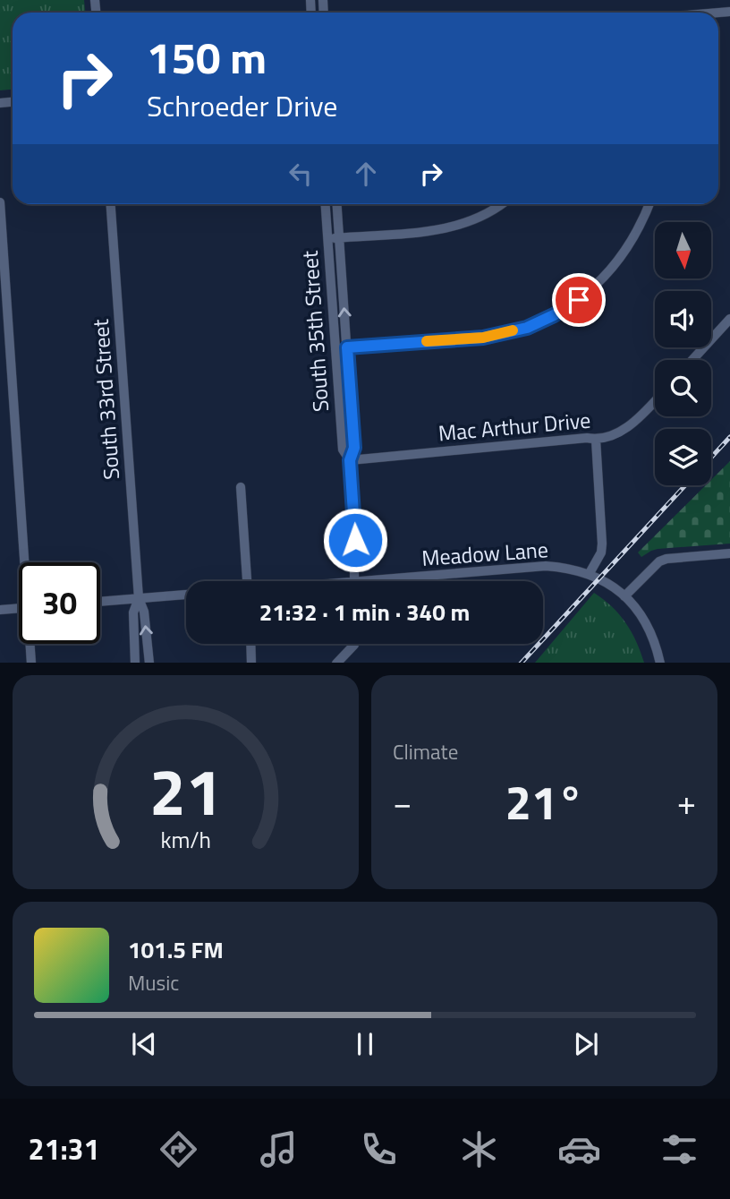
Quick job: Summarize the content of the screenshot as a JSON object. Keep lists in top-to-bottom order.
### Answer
{
  "streets": {
    "street": [
      "South 35th Street",
      "South 33rd Street",
      "Mac Arthur Drive",
      "Meadow Lane"
    ]
  },
  "crossings": [
    ["South 35th Street", "Mac Arthur Drive"],
    ["South 35th Street", "Meadow Lane"]
  ],
  "north": "bottom",
  "page": {
    "turn": ["150 m", "Schroeder Drive"],
    "limit": "30",
    "trip": "21:32 · 1 min · 340 m",
    "tile": "Climate",
    "heat": ["−", "21°", "+"],
    "song": ["101.5 FM", "Music"],
    "tabs": "21:31",
    "gauge": ["21", "km/h"]
  }
}
